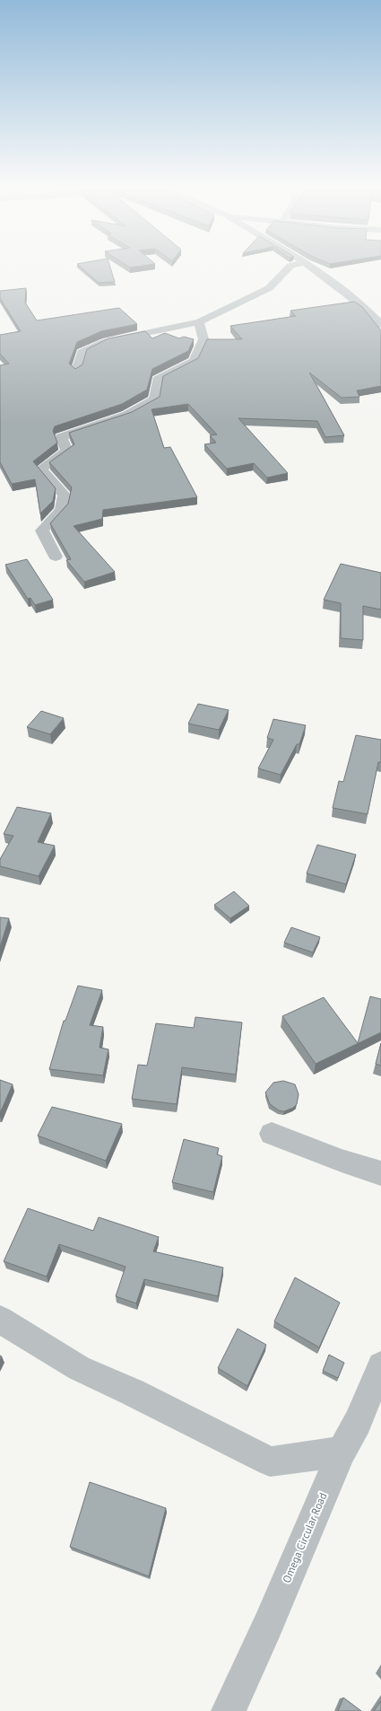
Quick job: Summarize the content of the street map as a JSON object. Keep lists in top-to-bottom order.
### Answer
{
  "streets": {
    "street": ["Omega Circular Road"]
  }
}
